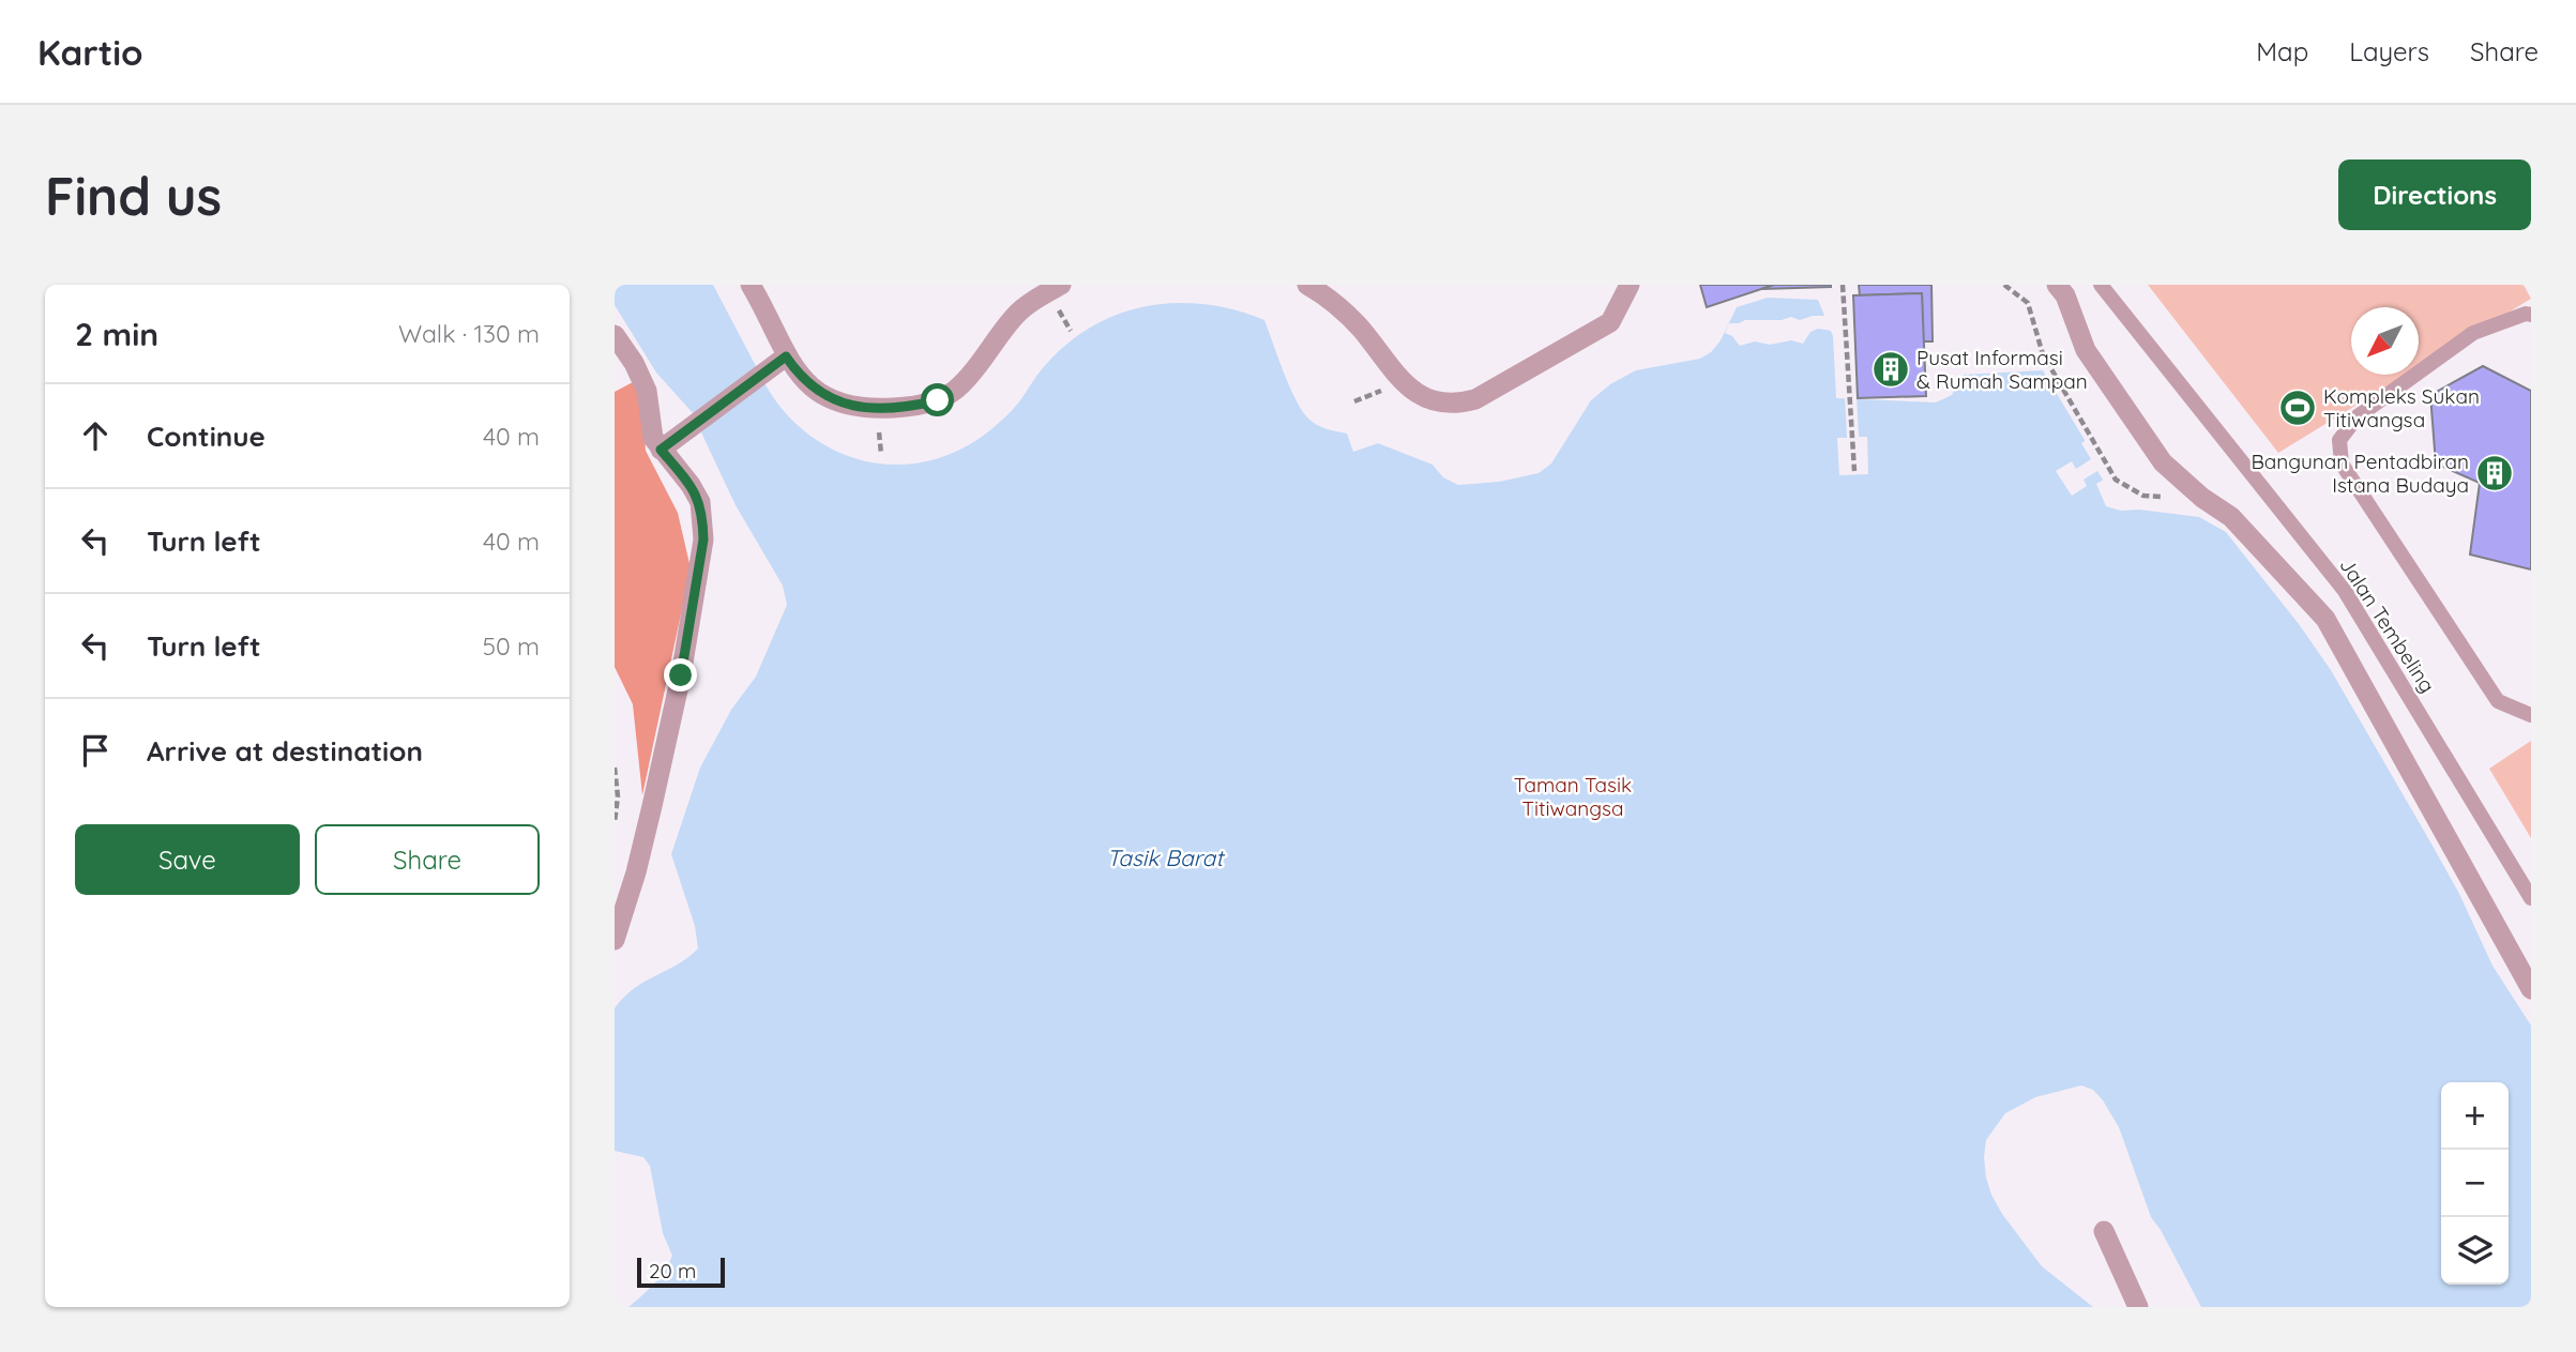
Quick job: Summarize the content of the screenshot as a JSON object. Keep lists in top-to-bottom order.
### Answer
{
  "streets": {
    "lane": ["Jalan Tembeling"]
  },
  "water": ["Tasik Barat"],
  "parks": ["Taman Tasik Titiwangsa"],
  "places": {
    "building": ["Pusat Informasi & Rumah Sampan", "Bangunan Pentadbiran Istana Budaya"],
    "sports": ["Kompleks Sukan Titiwangsa"]
  },
  "scale_bar": "20 m",
  "north": "bottom left",
  "page": {
    "header": "Kartio",
    "nav": ["Map", "Layers", "Share"],
    "buttons": [
      "Directions",
      ["Save", "Share"]
    ],
    "title": "Find us",
    "heading": ["2 min", "Walk · 130 m"],
    "list": [
      ["Continue", "40 m"],
      ["Turn left", "40 m"],
      ["Turn left", "50 m"],
      "Arrive at destination"
    ],
    "map_buttons": ["+", "−"],
    "scale": "20 m"
  }
}
